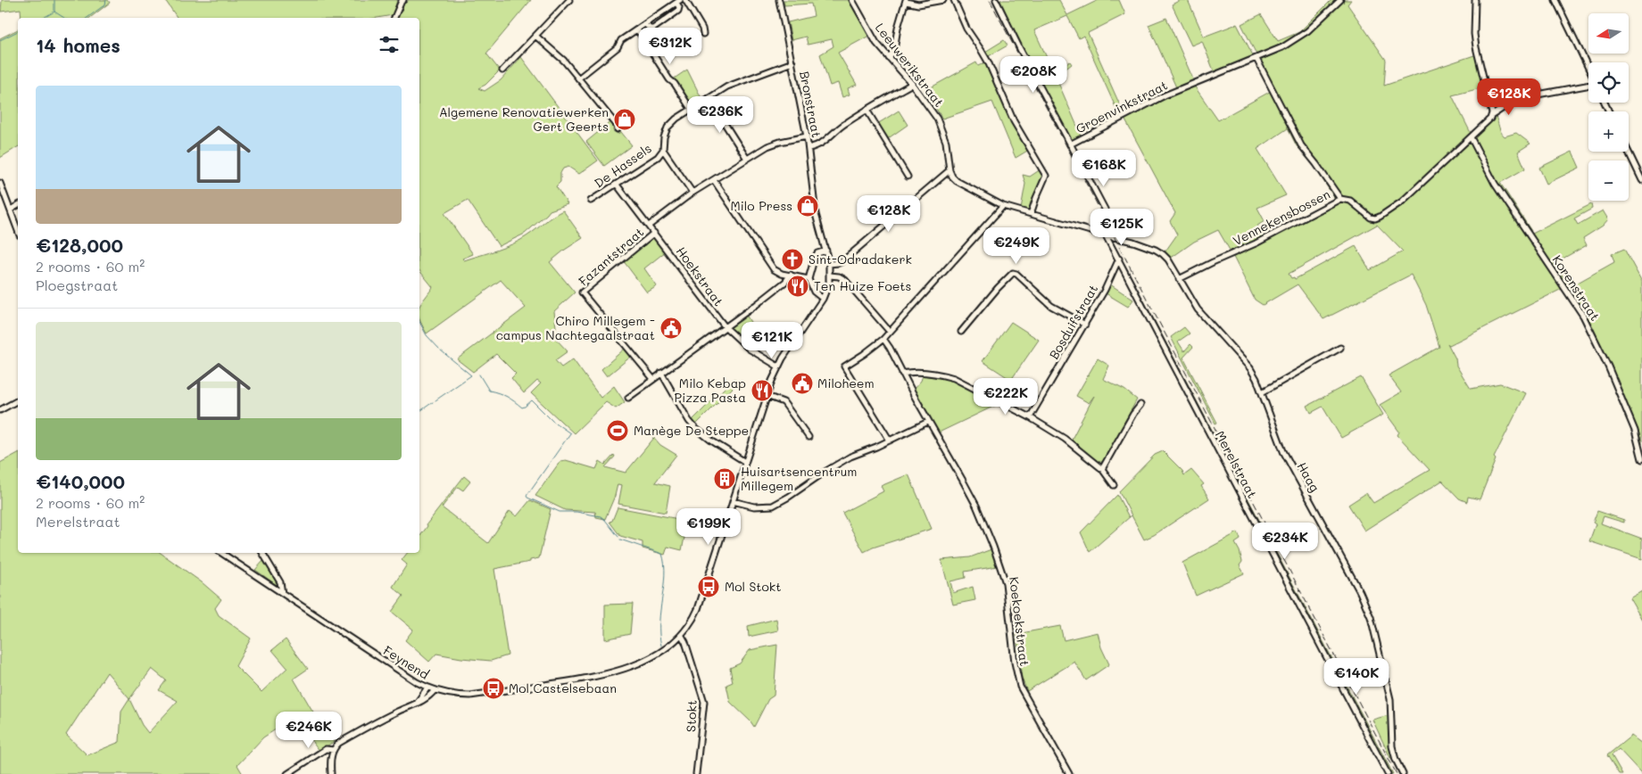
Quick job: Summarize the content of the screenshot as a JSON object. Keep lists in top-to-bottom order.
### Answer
{
  "streets": {
    "street": [
      "Leeuwerikstraat",
      "Bronstraat",
      "Groenvinkstraat",
      "De Hassels",
      "Vennekensbossen",
      "Fazantstraat",
      "Hoekstraat",
      "Korenstraat",
      "Bosduifstraat",
      "Merelstraat",
      "Haag",
      "Koekoekstraat",
      "Feynend",
      "Stokt"
    ]
  },
  "crossings": [
    ["Leeuwerikstraat", "Haag"],
    ["Bronstraat", "De Hassels"],
    ["Bronstraat", "Hoekstraat"],
    ["Bronstraat", "Feynend"],
    ["Groenvinkstraat", "Vennekensbossen"],
    ["Groenvinkstraat", "Haag"],
    ["De Hassels", "Hoekstraat"],
    ["Vennekensbossen", "Haag"],
    ["Fazantstraat", "Hoekstraat"],
    ["Bosduifstraat", "Merelstraat"],
    ["Merelstraat", "Haag"],
    ["Feynend", "Stokt"]
  ],
  "places": {
    "shop": ["Algemene Renovatiewerken Gert Geerts", "Milo Press"],
    "church": ["Sint-Odradakerk"],
    "restaurant": ["Ten Huize Foets", "Milo Kebap Pizza Pasta"],
    "public building": ["Chiro Millegem - campus Nachtegaalstraat", "Miloheem"],
    "sports": ["Manège De Steppe"],
    "building": ["Huisartsencentrum Millegem"],
    "bus stop": ["Mol Stokt", "Mol Castelsebaan"]
  },
  "north": "left",
  "page": {
    "map_buttons": ["+", "−"],
    "heading": "14 homes",
    "price": [
      "€312K",
      "€208K",
      "€128K",
      "€236K",
      "€168K",
      "€128K",
      "€125K",
      "€249K",
      "€121K",
      "€222K",
      "€199K",
      "€234K",
      "€140K",
      "€246K"
    ],
    "list": [
      {
        "name": "€128,000",
        "note": "2 rooms · 60 m² · Ploegstraat"
      },
      {
        "name": "€140,000",
        "note": "2 rooms · 60 m² · Merelstraat"
      }
    ]
  }
}
